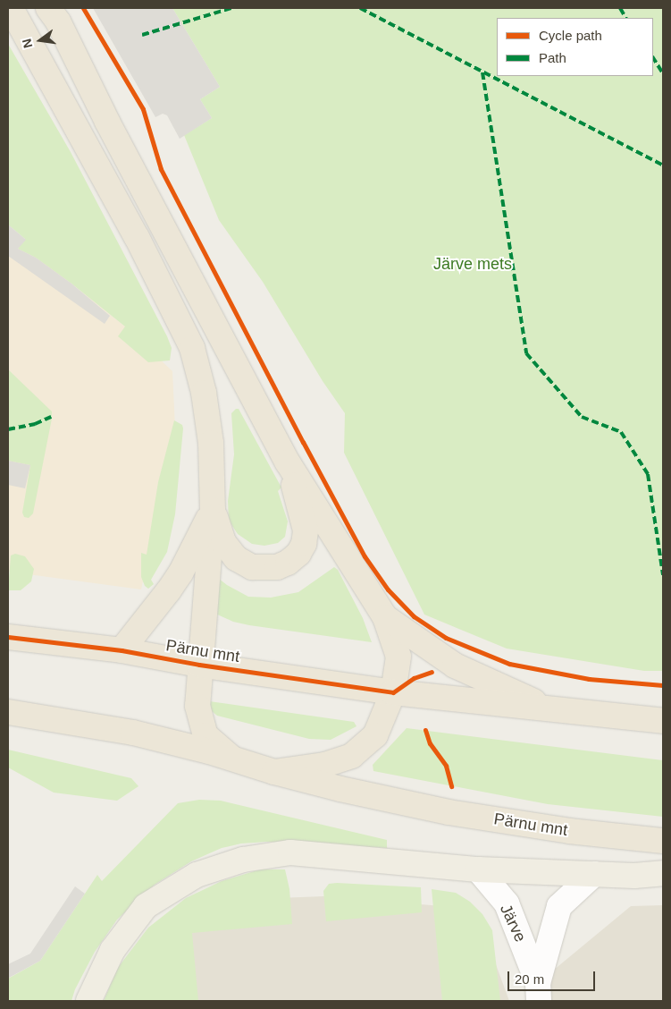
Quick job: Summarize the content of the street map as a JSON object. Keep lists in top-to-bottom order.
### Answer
{
  "streets": {
    "highway": ["Pärnu mnt"],
    "street": ["Järve"]
  },
  "parks": ["Järve mets"],
  "legend": ["Cycle path", "Path"],
  "scale_bar": "20 m",
  "north": "left"
}
